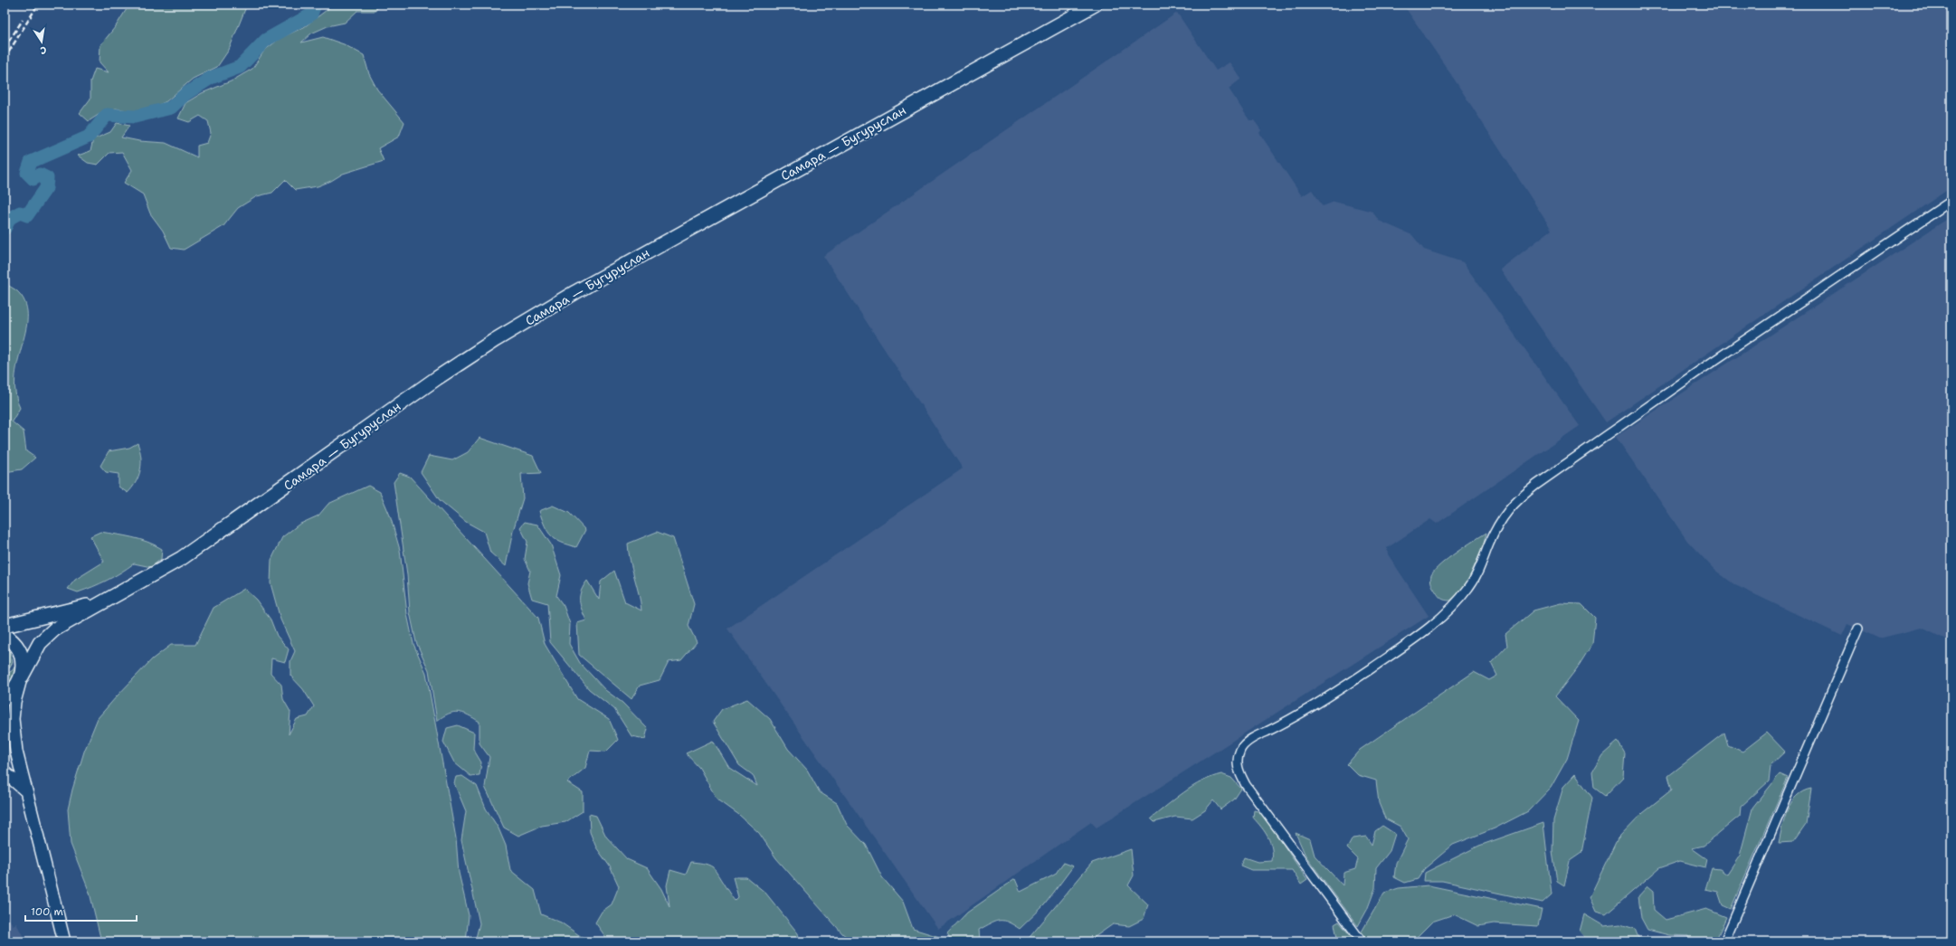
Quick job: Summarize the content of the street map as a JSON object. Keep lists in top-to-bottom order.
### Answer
{
  "streets": {
    "main road": ["Самара — Бугуруслан"]
  },
  "scale_bar": "100 m",
  "north": "bottom"
}
